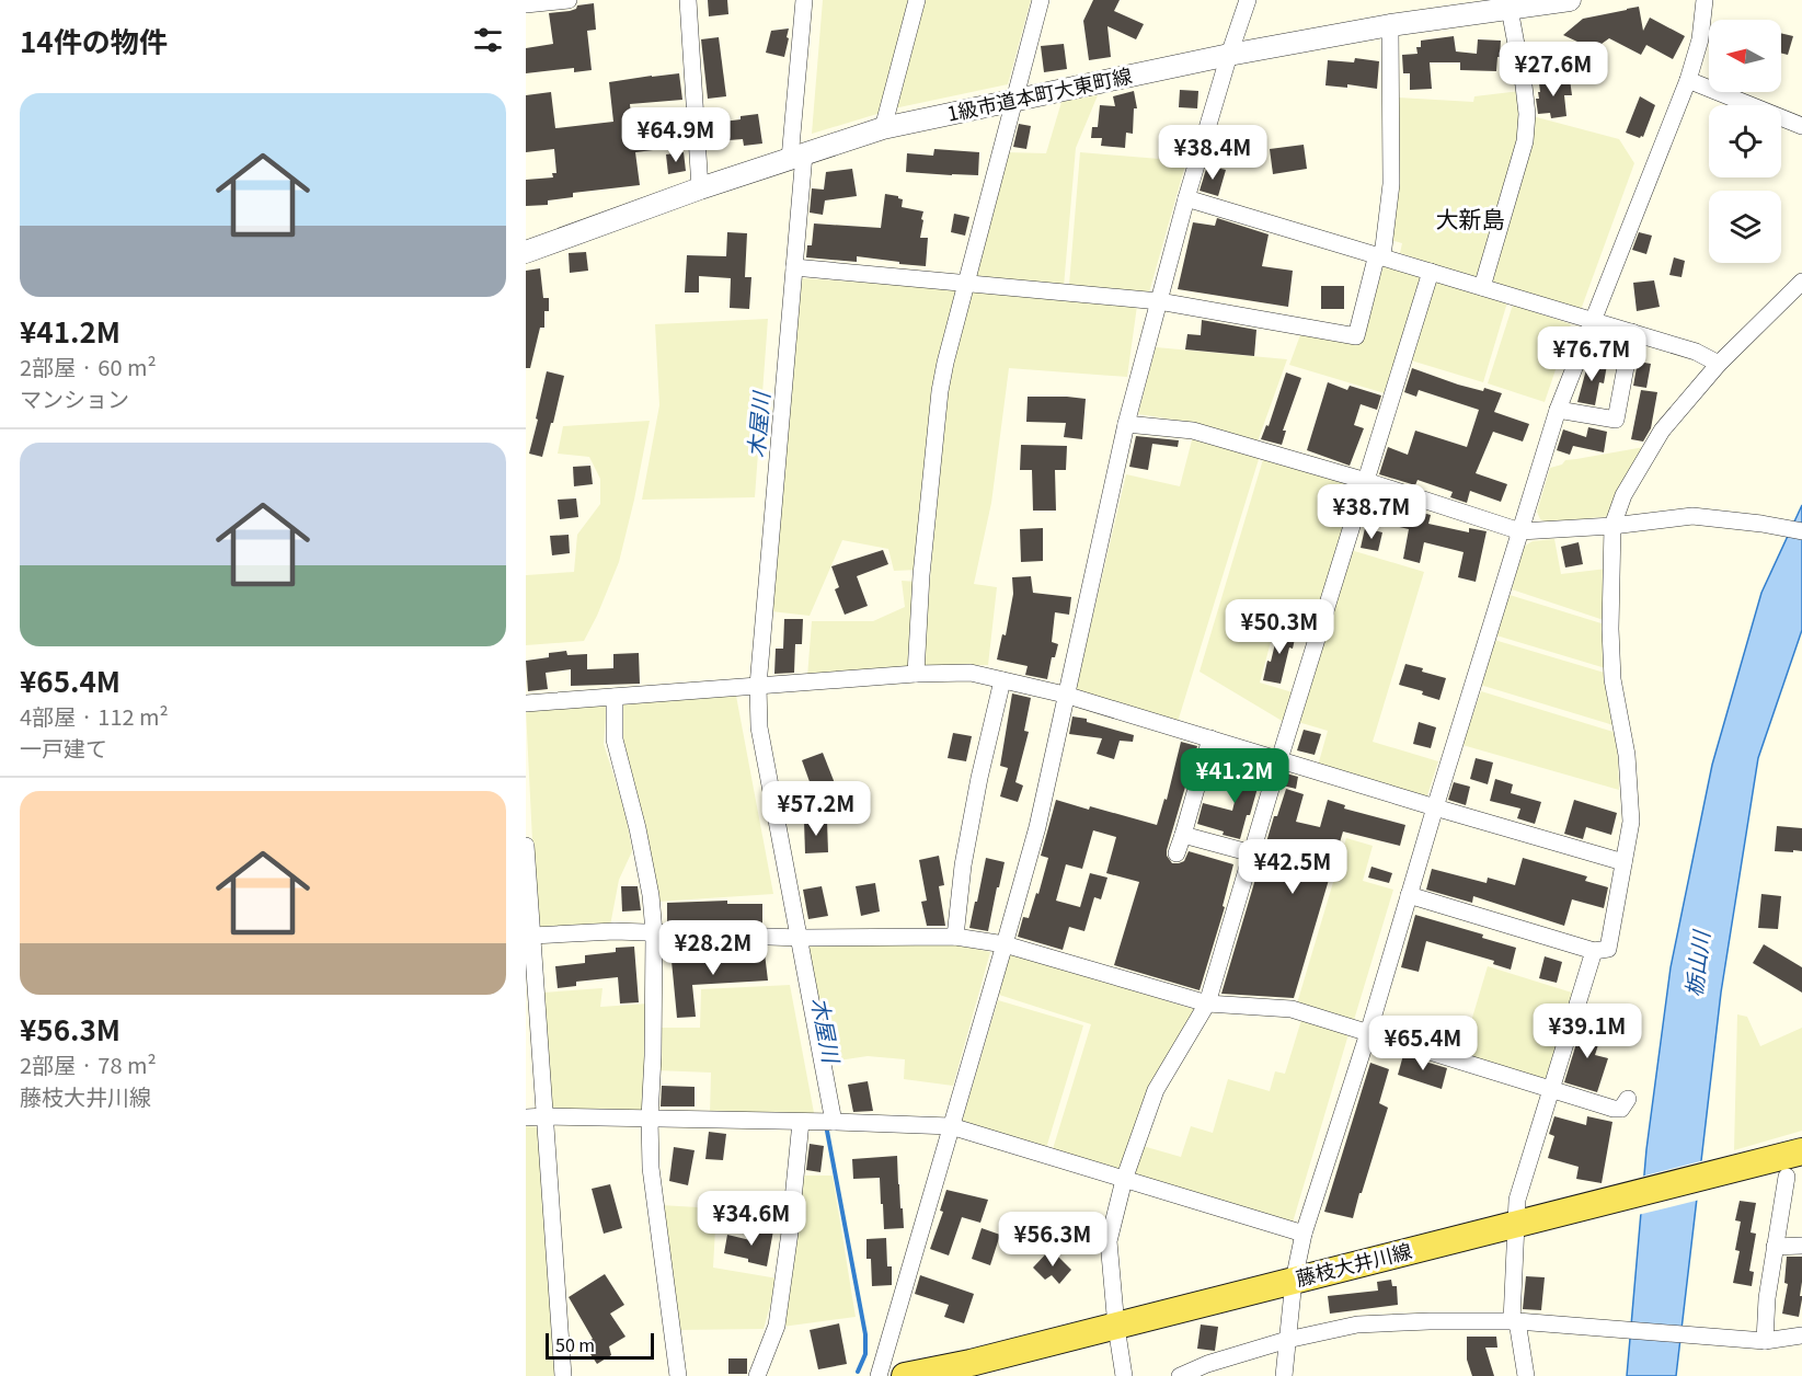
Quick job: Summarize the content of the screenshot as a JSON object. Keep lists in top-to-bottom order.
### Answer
{
  "streets": {
    "main road": ["藤枝大井川線"],
    "street": ["1級市道本町大東町線"]
  },
  "districts": ["大新島"],
  "water": ["木屋川", "栃山川"],
  "scale_bar": "50 m",
  "north": "left",
  "page": {
    "heading": "14件の物件",
    "price": [
      "¥27.6M",
      "¥64.9M",
      "¥38.4M",
      "¥76.7M",
      "¥38.7M",
      "¥50.3M",
      "¥41.2M",
      "¥57.2M",
      "¥42.5M",
      "¥28.2M",
      "¥39.1M",
      "¥65.4M",
      "¥34.6M",
      "¥56.3M"
    ],
    "list": [
      {
        "name": "¥41.2M",
        "note": "2部屋 · 60 m² · マンション"
      },
      {
        "name": "¥65.4M",
        "note": "4部屋 · 112 m² · 一戸建て"
      },
      {
        "name": "¥56.3M",
        "note": "2部屋 · 78 m² · 藤枝大井川線"
      }
    ],
    "scale": "50 m"
  }
}
